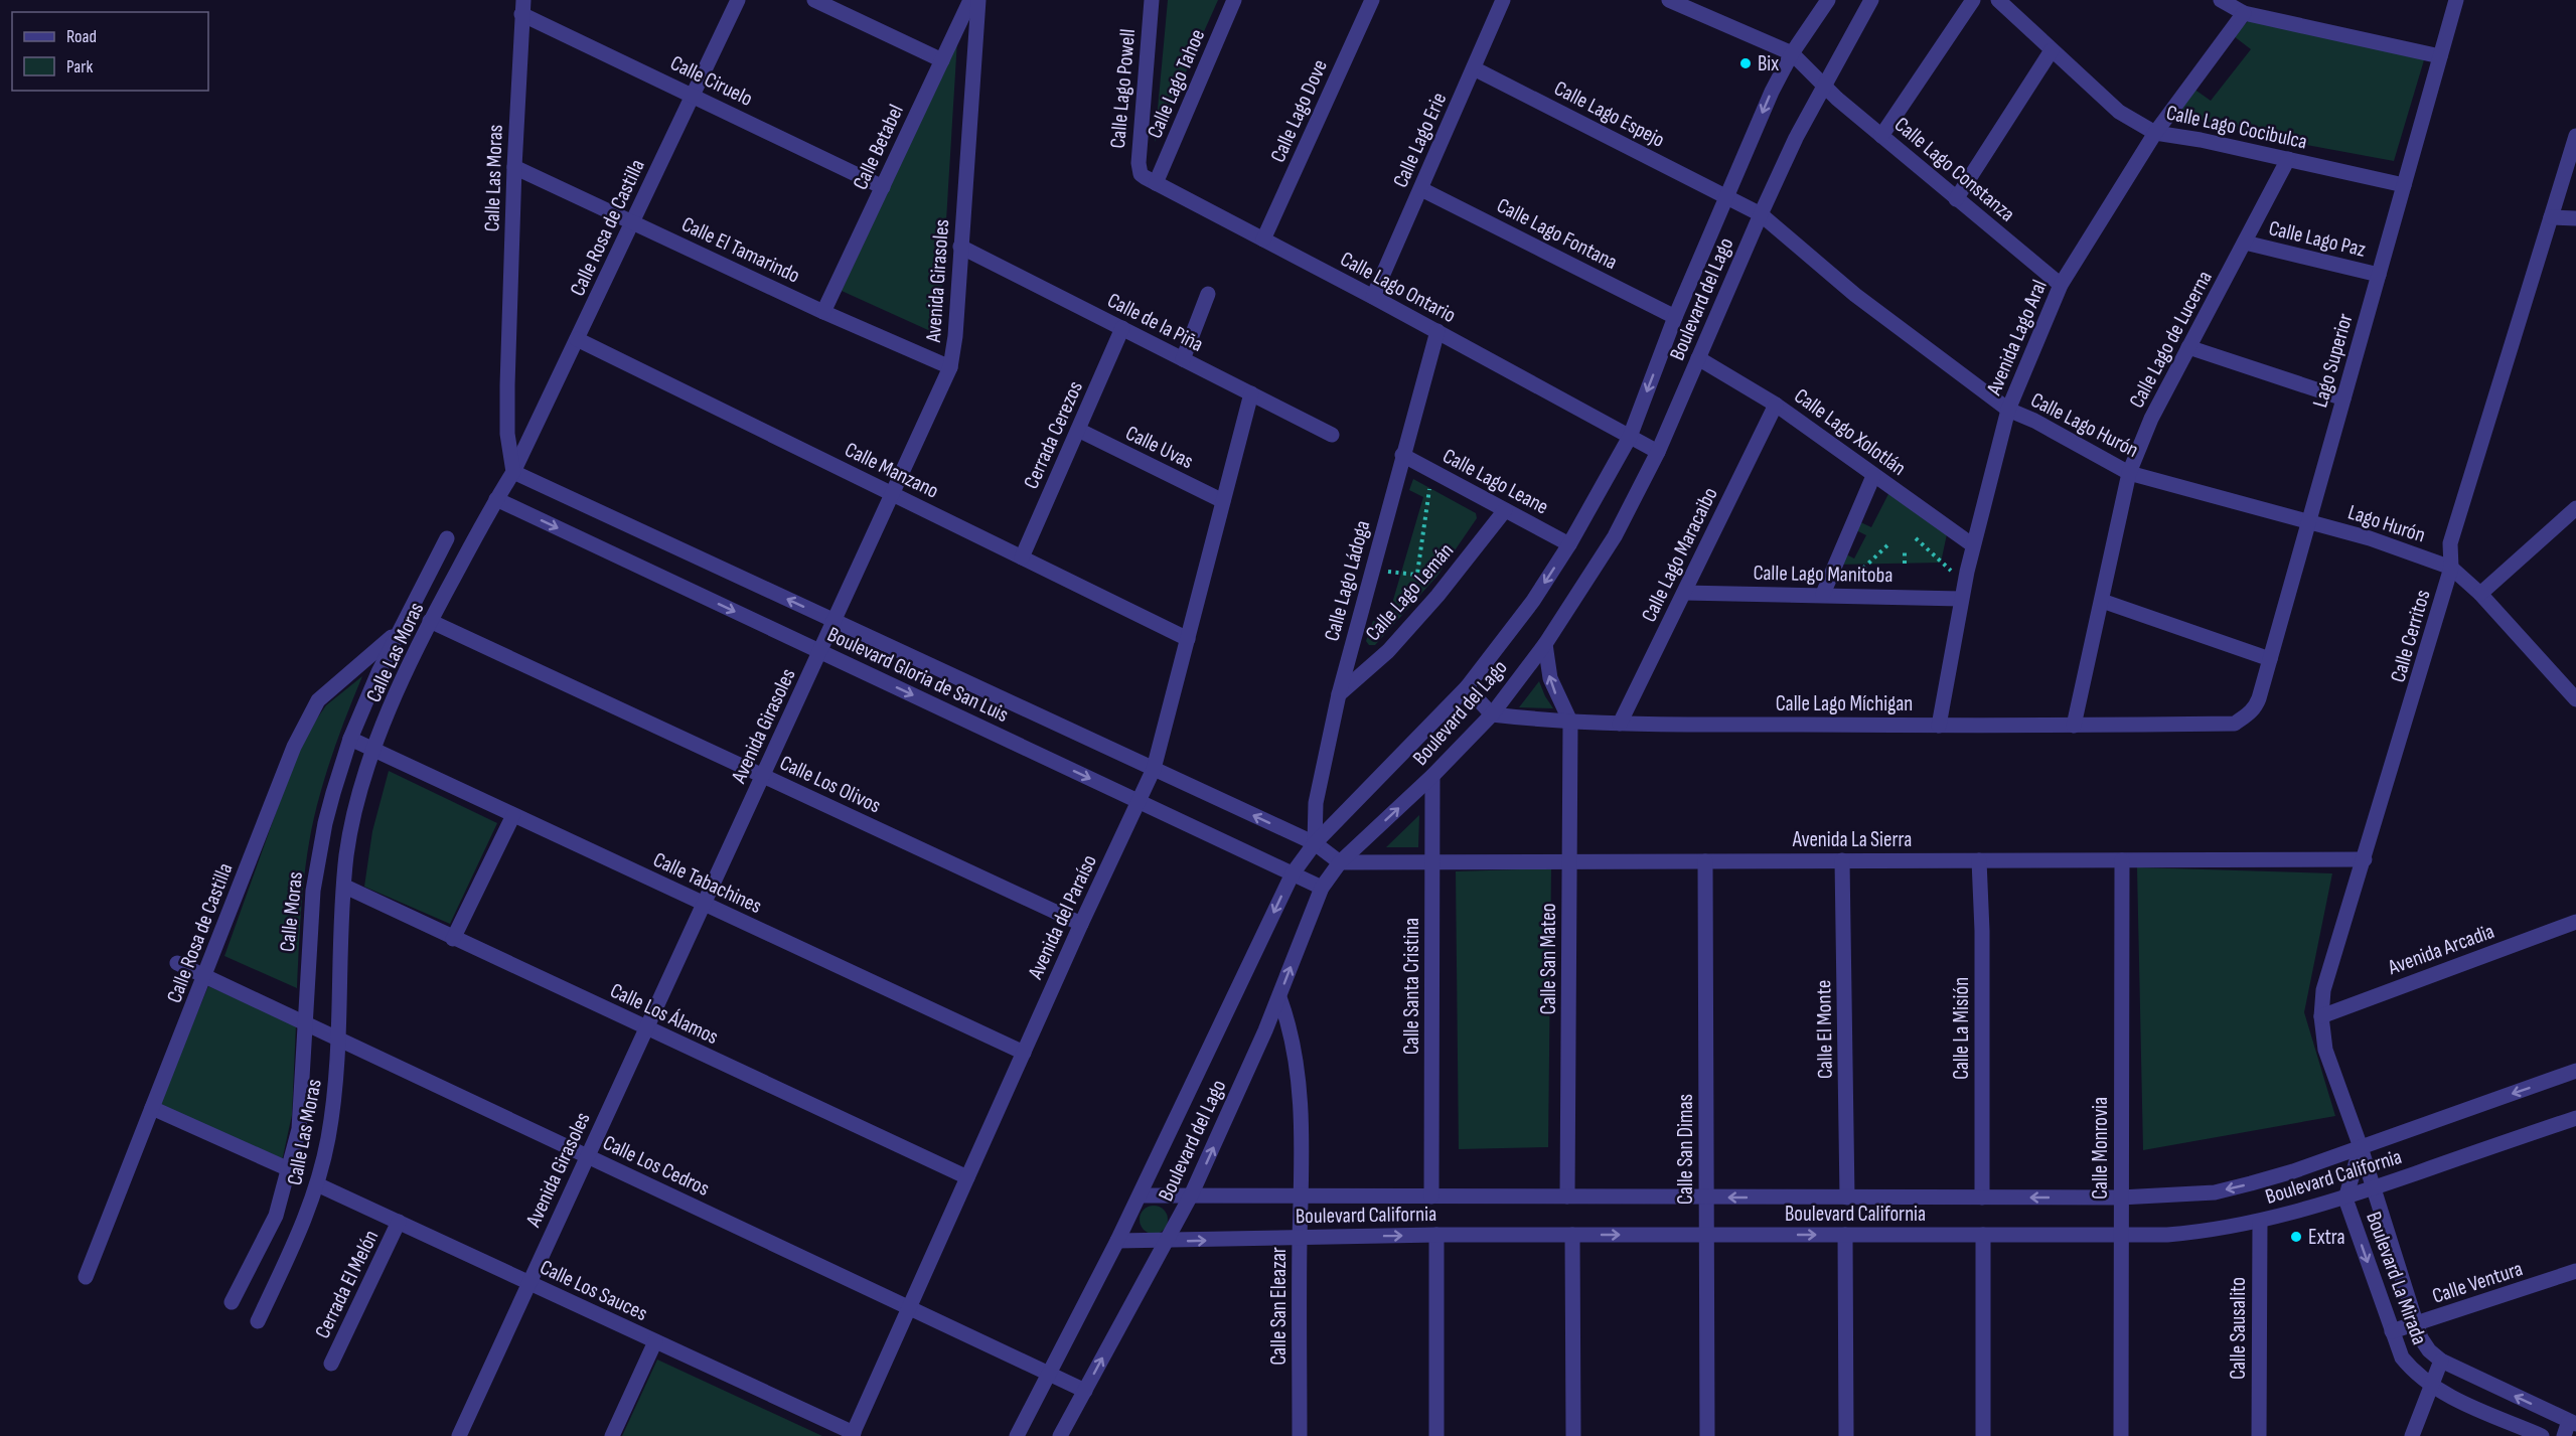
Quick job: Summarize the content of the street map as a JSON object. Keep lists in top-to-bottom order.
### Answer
{
  "streets": {
    "street": [
      "Calle Ciruelo",
      "Calle Lago Tahoe",
      "Calle Lago Powell",
      "Calle Lago Dove",
      "Calle Lago Espejo",
      "Calle Lago Cocibulca",
      "Calle Lago Erie",
      "Calle Betabel",
      "Calle Lago Constanza",
      "Calle Las Moras",
      "Calle Rosa de Castilla",
      "Calle Lago Fontana",
      "Calle Lago Paz",
      "Calle El Tamarindo",
      "Avenida Girasoles",
      "Calle Lago Ontario",
      "Boulevard del Lago",
      "Calle de la Piña",
      "Avenida Lago Aral",
      "Calle Lago de Lucerna",
      "Lago Superior",
      "Calle Lago Hurón",
      "Calle Lago Xolotlán",
      "Cerrada Cerezos",
      "Calle Uvas",
      "Calle Manzano",
      "Calle Lago Leane",
      "Lago Hurón",
      "Calle Lago Maracaibo",
      "Calle Lago Manitoba",
      "Calle Lago Ládoga",
      "Calle Lago Lemán",
      "Calle Cerritos",
      "Boulevard Gloria de San Luis",
      "Calle Lago Míchigan",
      "Calle Los Olivos",
      "Avenida La Sierra",
      "Calle Tabachines",
      "Calle Moras",
      "Avenida del Paraíso",
      "Avenida Arcadia",
      "Calle San Mateo",
      "Calle Santa Cristina",
      "Calle Los Álamos",
      "Calle La Misión",
      "Calle El Monte",
      "Calle Monrovia",
      "Calle San Dimas",
      "Calle Los Cedros",
      "Boulevard California",
      "Boulevard La Mirada",
      "Calle Ventura",
      "Cerrada El Melón",
      "Calle Los Sauces",
      "Calle San Eleazar",
      "Calle Sausalito"
    ]
  },
  "crossings": [
    ["Calle Ciruelo", "Calle Betabel"],
    ["Calle Ciruelo", "Calle Las Moras"],
    ["Calle Ciruelo", "Calle Rosa de Castilla"],
    ["Calle Lago Tahoe", "Calle Lago Powell"],
    ["Calle Lago Tahoe", "Calle Lago Ontario"],
    ["Calle Lago Powell", "Calle Lago Ontario"],
    ["Calle Lago Dove", "Calle Lago Ontario"],
    ["Calle Lago Espejo", "Calle Lago Erie"],
    ["Calle Lago Espejo", "Boulevard del Lago"],
    ["Calle Lago Espejo", "Calle Lago Hurón"],
    ["Calle Lago Cocibulca", "Avenida Lago Aral"],
    ["Calle Lago Cocibulca", "Calle Lago de Lucerna"],
    ["Calle Lago Cocibulca", "Lago Superior"],
    ["Calle Lago Erie", "Calle Lago Fontana"],
    ["Calle Lago Erie", "Calle Lago Ontario"],
    ["Calle Betabel", "Calle El Tamarindo"],
    ["Calle Lago Constanza", "Boulevard del Lago"],
    ["Calle Lago Constanza", "Avenida Lago Aral"],
    ["Calle Las Moras", "Calle Rosa de Castilla"],
    ["Calle Las Moras", "Calle El Tamarindo"],
    ["Calle Las Moras", "Boulevard Gloria de San Luis"],
    ["Calle Las Moras", "Calle Los Olivos"],
    ["Calle Las Moras", "Calle Tabachines"],
    ["Calle Las Moras", "Calle Los Álamos"],
    ["Calle Las Moras", "Calle Los Cedros"],
    ["Calle Las Moras", "Calle Los Sauces"],
    ["Calle Rosa de Castilla", "Calle El Tamarindo"],
    ["Calle Rosa de Castilla", "Calle Manzano"],
    ["Calle Rosa de Castilla", "Boulevard Gloria de San Luis"],
    ["Calle Rosa de Castilla", "Calle Moras"],
    ["Calle Rosa de Castilla", "Calle Los Cedros"],
    ["Calle Lago Fontana", "Boulevard del Lago"],
    ["Calle Lago Paz", "Calle Lago de Lucerna"],
    ["Calle Lago Paz", "Lago Superior"],
    ["Calle El Tamarindo", "Avenida Girasoles"],
    ["Avenida Girasoles", "Calle de la Piña"],
    ["Avenida Girasoles", "Calle Manzano"],
    ["Avenida Girasoles", "Boulevard Gloria de San Luis"],
    ["Avenida Girasoles", "Calle Los Olivos"],
    ["Avenida Girasoles", "Calle Tabachines"],
    ["Avenida Girasoles", "Calle Los Álamos"],
    ["Avenida Girasoles", "Calle Los Cedros"],
    ["Avenida Girasoles", "Calle Los Sauces"],
    ["Calle Lago Ontario", "Boulevard del Lago"],
    ["Calle Lago Ontario", "Calle Lago Ládoga"],
    ["Boulevard del Lago", "Calle Lago Hurón"],
    ["Boulevard del Lago", "Calle Lago Xolotlán"],
    ["Boulevard del Lago", "Calle Lago Leane"],
    ["Boulevard del Lago", "Calle Lago Ládoga"],
    ["Boulevard del Lago", "Boulevard Gloria de San Luis"],
    ["Boulevard del Lago", "Calle Lago Míchigan"],
    ["Boulevard del Lago", "Avenida La Sierra"],
    ["Boulevard del Lago", "Calle Santa Cristina"],
    ["Boulevard del Lago", "Calle Los Cedros"],
    ["Boulevard del Lago", "Boulevard California"],
    ["Boulevard del Lago", "Calle San Eleazar"],
    ["Calle de la Piña", "Cerrada Cerezos"],
    ["Calle de la Piña", "Avenida del Paraíso"],
    ["Avenida Lago Aral", "Calle Lago Hurón"],
    ["Avenida Lago Aral", "Calle Lago Xolotlán"],
    ["Avenida Lago Aral", "Calle Lago Manitoba"],
    ["Avenida Lago Aral", "Calle Lago Míchigan"],
    ["Calle Lago de Lucerna", "Calle Lago Hurón"],
    ["Calle Lago de Lucerna", "Calle Lago Míchigan"],
    ["Lago Superior", "Calle Lago Hurón"],
    ["Lago Superior", "Lago Hurón"],
    ["Lago Superior", "Calle Lago Míchigan"],
    ["Calle Lago Hurón", "Lago Hurón"],
    ["Calle Lago Xolotlán", "Calle Lago Maracaibo"],
    ["Cerrada Cerezos", "Calle Uvas"],
    ["Cerrada Cerezos", "Calle Manzano"],
    ["Calle Uvas", "Avenida del Paraíso"],
    ["Calle Manzano", "Avenida del Paraíso"],
    ["Calle Lago Leane", "Calle Lago Ládoga"],
    ["Calle Lago Leane", "Calle Lago Lemán"],
    ["Lago Hurón", "Calle Cerritos"],
    ["Calle Lago Maracaibo", "Calle Lago Manitoba"],
    ["Calle Lago Maracaibo", "Calle Lago Míchigan"],
    ["Calle Lago Ládoga", "Calle Lago Lemán"],
    ["Calle Lago Ládoga", "Boulevard Gloria de San Luis"],
    ["Calle Cerritos", "Avenida La Sierra"],
    ["Calle Cerritos", "Avenida Arcadia"],
    ["Calle Cerritos", "Boulevard California"],
    ["Calle Cerritos", "Boulevard La Mirada"],
    ["Boulevard Gloria de San Luis", "Avenida La Sierra"],
    ["Boulevard Gloria de San Luis", "Avenida del Paraíso"],
    ["Calle Lago Míchigan", "Calle San Mateo"],
    ["Calle Los Olivos", "Avenida del Paraíso"],
    ["Avenida La Sierra", "Calle San Mateo"],
    ["Avenida La Sierra", "Calle Santa Cristina"],
    ["Avenida La Sierra", "Calle La Misión"],
    ["Avenida La Sierra", "Calle El Monte"],
    ["Avenida La Sierra", "Calle Monrovia"],
    ["Avenida La Sierra", "Calle San Dimas"],
    ["Calle Tabachines", "Calle Moras"],
    ["Calle Tabachines", "Avenida del Paraíso"],
    ["Calle Moras", "Calle Los Cedros"],
    ["Avenida del Paraíso", "Calle Los Álamos"],
    ["Avenida del Paraíso", "Calle Los Cedros"],
    ["Avenida del Paraíso", "Calle Los Sauces"],
    ["Calle San Mateo", "Boulevard California"],
    ["Calle Santa Cristina", "Boulevard California"],
    ["Calle La Misión", "Boulevard California"],
    ["Calle El Monte", "Boulevard California"],
    ["Calle Monrovia", "Boulevard California"],
    ["Calle San Dimas", "Boulevard California"],
    ["Boulevard California", "Boulevard La Mirada"],
    ["Boulevard California", "Calle San Eleazar"],
    ["Boulevard California", "Calle Sausalito"],
    ["Boulevard La Mirada", "Calle Ventura"],
    ["Cerrada El Melón", "Calle Los Sauces"]
  ],
  "places": ["Bix", "Extra"],
  "legend": ["Road", "Park"]
}
